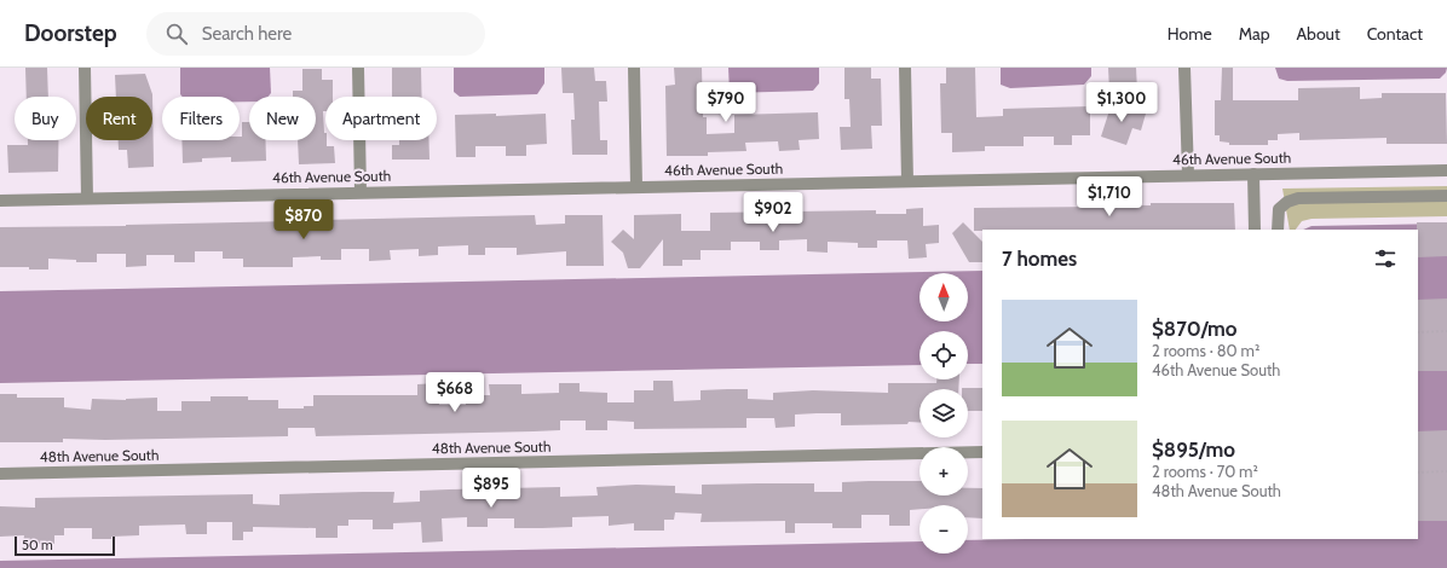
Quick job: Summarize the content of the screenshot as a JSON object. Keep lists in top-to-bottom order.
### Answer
{
  "streets": {
    "street": ["46th Avenue South", "48th Avenue South"]
  },
  "scale_bar": "50 m",
  "north": "top",
  "page": {
    "header": "Doorstep",
    "search": "Search here",
    "nav": [
      "Home",
      "Map",
      "About",
      "Contact"
    ],
    "price": [
      "$790",
      "$1,300",
      "$1,710",
      "$902",
      "$870",
      "$668",
      "$895"
    ],
    "chip": [
      "Buy",
      "Rent",
      "Filters",
      "New",
      "Apartment"
    ],
    "heading": "7 homes",
    "map_buttons": ["+", "−"],
    "list": [
      {
        "name": "$870/mo",
        "note": "2 rooms · 80 m² · 46th Avenue South"
      },
      {
        "name": "$895/mo",
        "note": "2 rooms · 70 m² · 48th Avenue South"
      }
    ],
    "scale": "50 m"
  }
}
